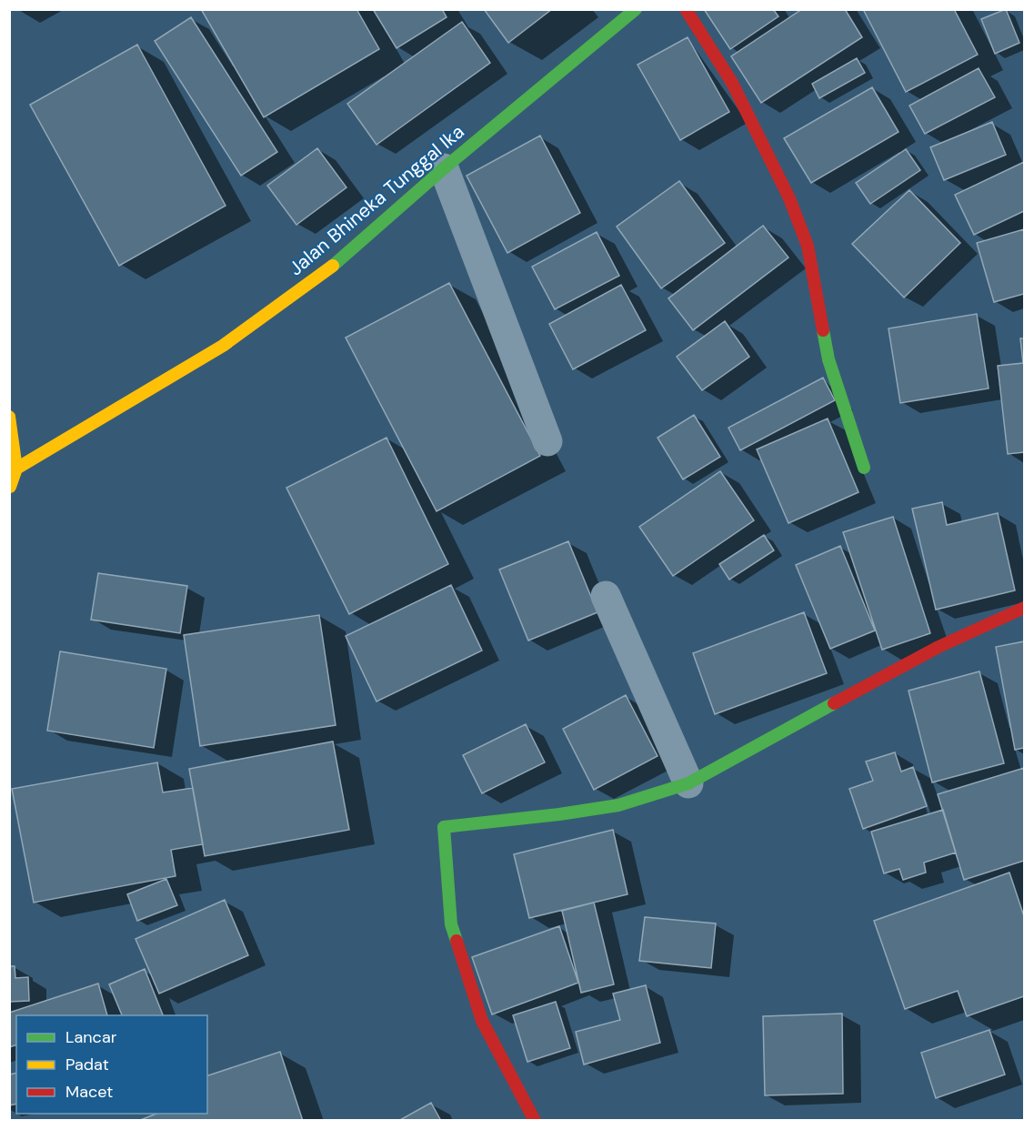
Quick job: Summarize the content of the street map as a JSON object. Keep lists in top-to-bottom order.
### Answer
{
  "streets": {
    "street": ["Jalan Bhineka Tunggal Ika"]
  },
  "legend": ["Lancar", "Padat", "Macet"]
}
